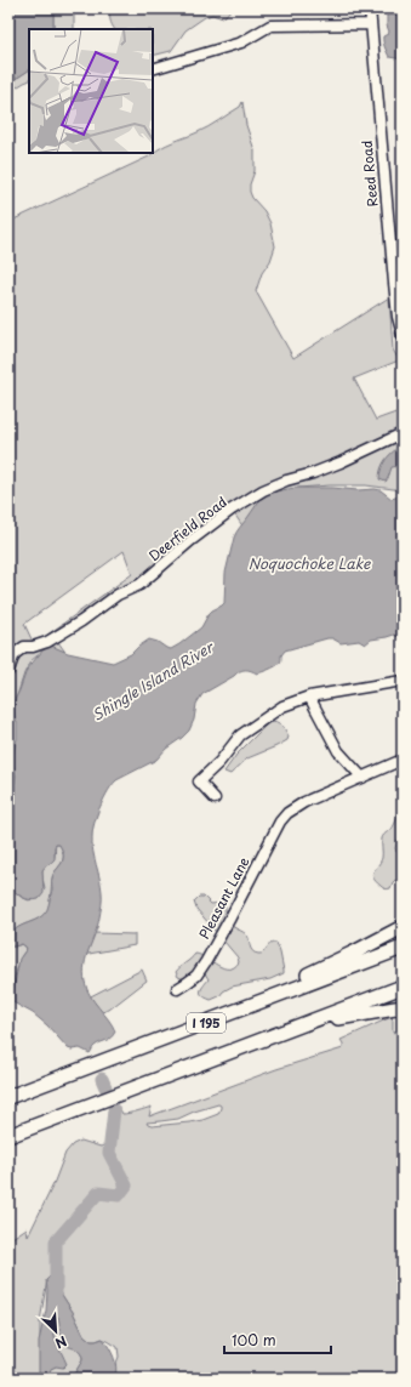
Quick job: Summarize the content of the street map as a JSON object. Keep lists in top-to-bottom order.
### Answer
{
  "streets": {
    "highway": ["I 195"],
    "street": ["Reed Road", "Deerfield Road", "Pleasant Lane"]
  },
  "water": ["Noquochoke Lake", "Shingle Island River"],
  "scale_bar": "100 m",
  "north": "bottom right"
}
